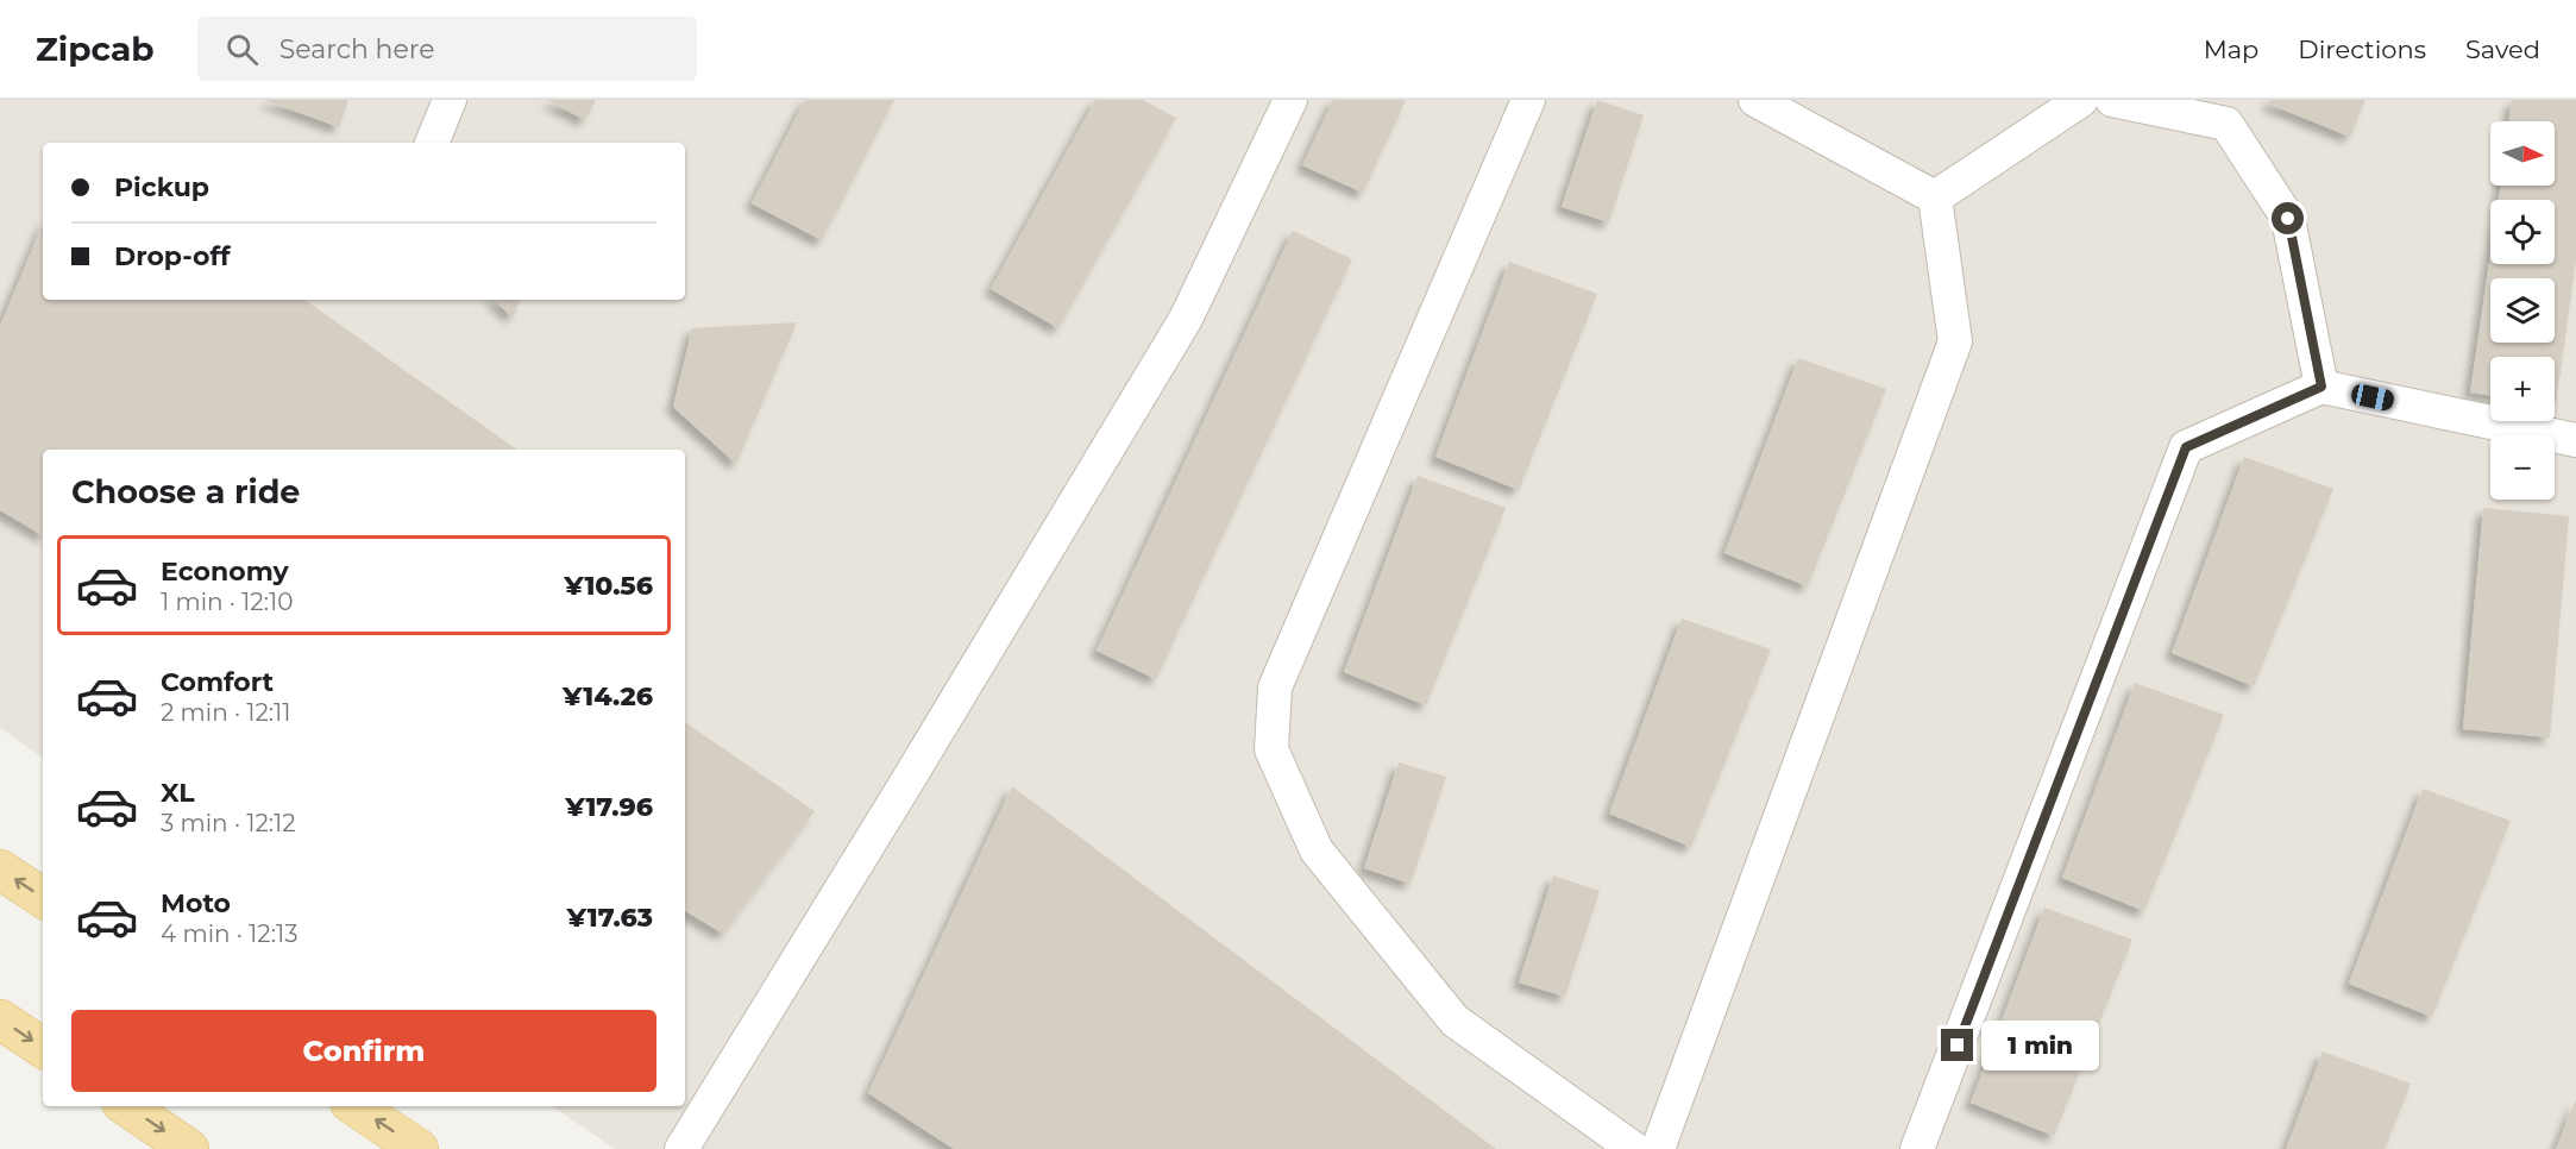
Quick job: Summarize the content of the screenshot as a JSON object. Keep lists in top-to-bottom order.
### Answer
{
  "north": "right",
  "page": {
    "header": "Zipcab",
    "search": "Search here",
    "nav": ["Map", "Directions", "Saved"],
    "map_buttons": ["+", "−"],
    "banner": ["Pickup", "Drop-off"],
    "heading": "Choose a ride",
    "list": [
      {
        "name": "Economy",
        "note": "1 min · 12:10",
        "value": "¥10.56"
      },
      {
        "name": "Comfort",
        "note": "2 min · 12:11",
        "value": "¥14.26"
      },
      {
        "name": "XL",
        "note": "3 min · 12:12",
        "value": "¥17.96"
      },
      {
        "name": "Moto",
        "note": "4 min · 12:13",
        "value": "¥17.63"
      }
    ],
    "buttons": "Confirm",
    "bubble": "1 min"
  }
}
